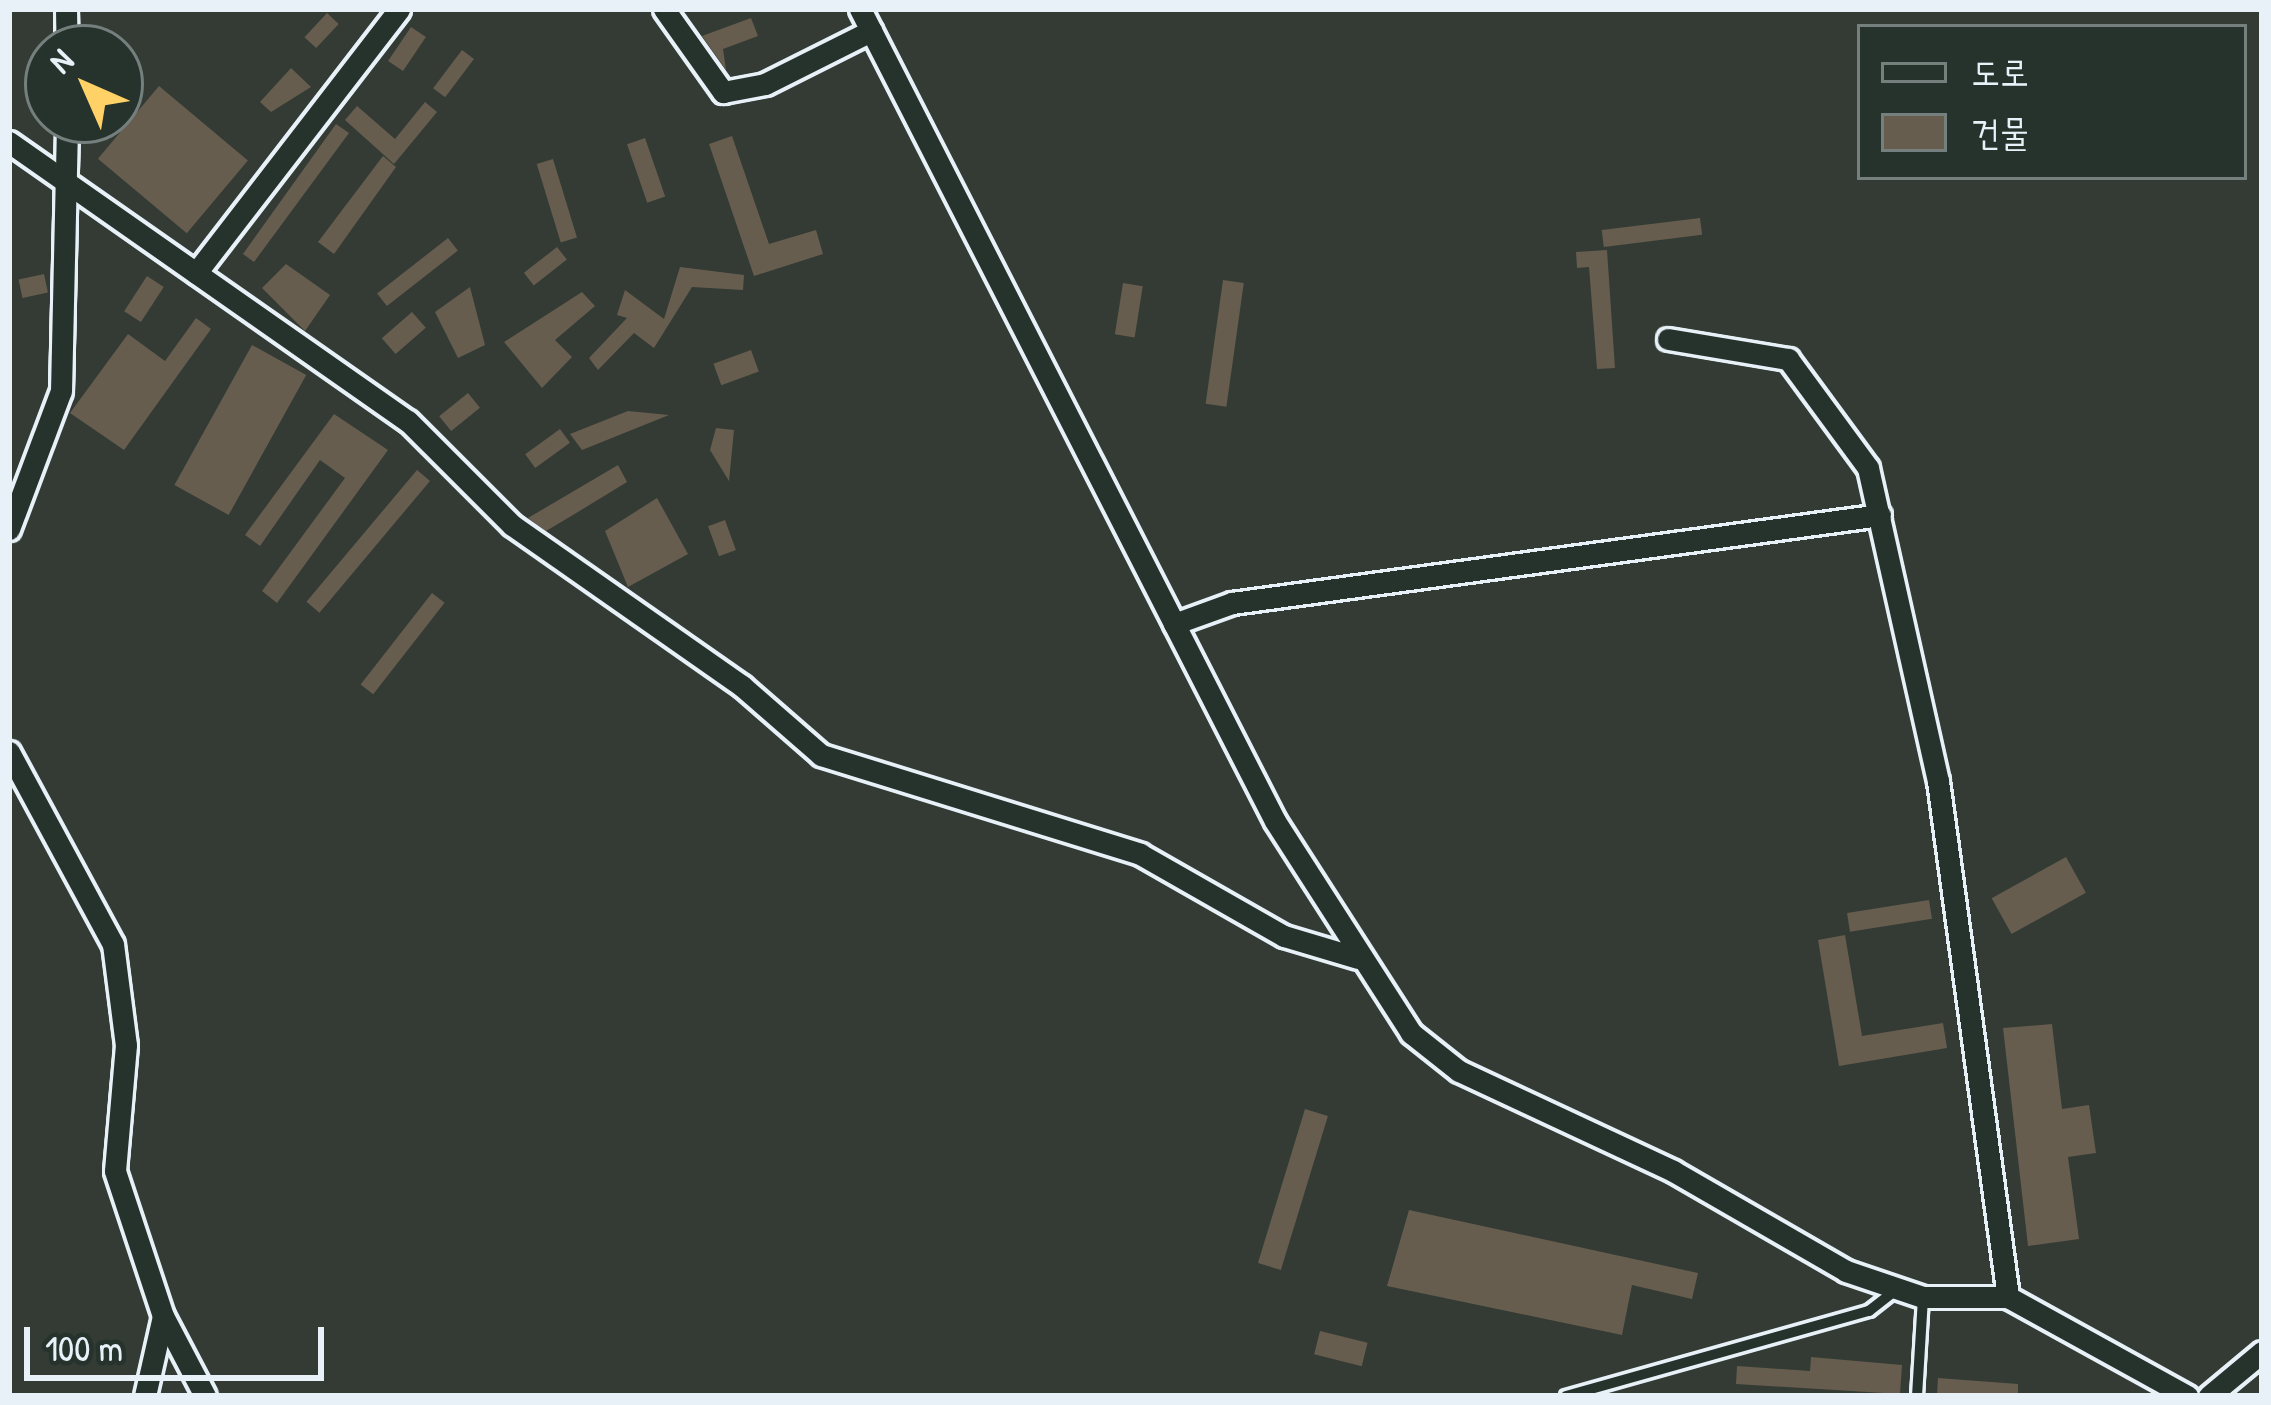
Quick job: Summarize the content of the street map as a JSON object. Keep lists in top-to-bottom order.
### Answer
{
  "legend": ["도로", "건물"],
  "scale_bar": "100 m",
  "north": "top left"
}
